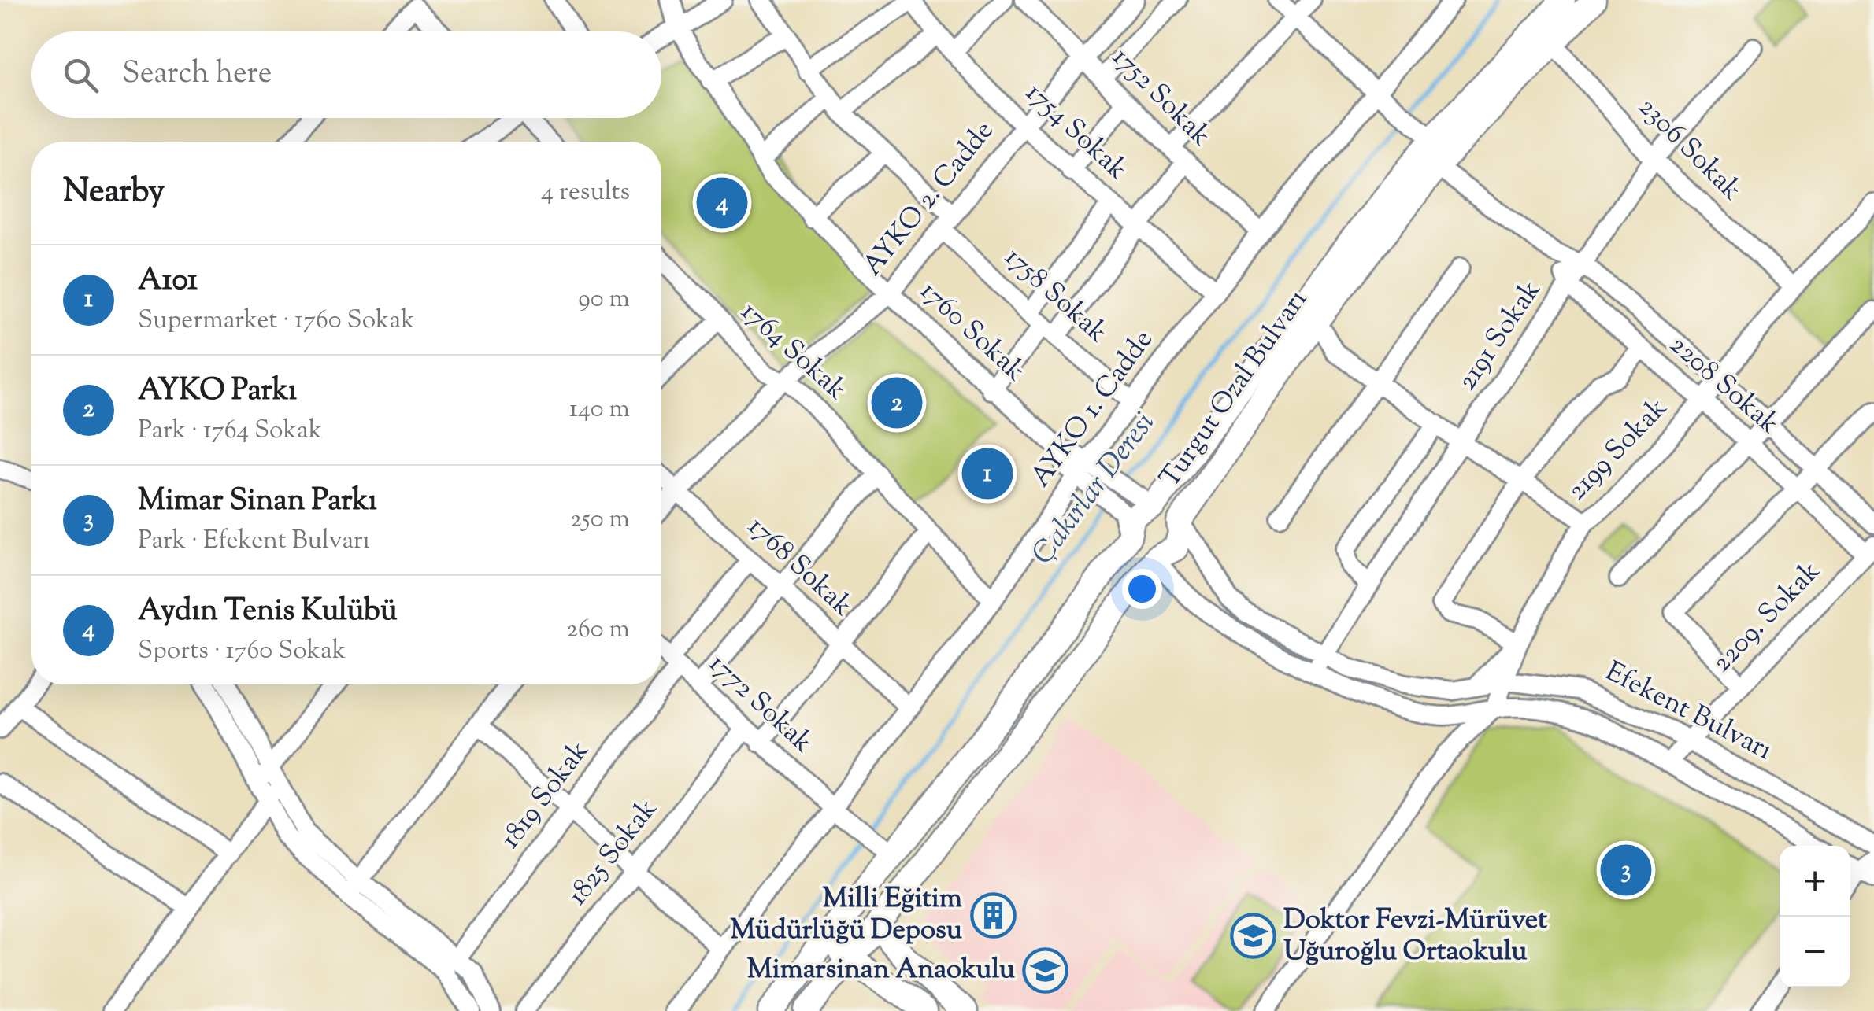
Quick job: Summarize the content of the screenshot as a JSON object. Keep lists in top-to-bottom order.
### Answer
{
  "streets": {
    "main road": ["Turgut Ozal Bulvarı", "Efekent Bulvarı"],
    "street": [
      "1752 Sokak",
      "1754 Sokak",
      "2306 Sokak",
      "AYKO 2. Cadde",
      "1758 Sokak",
      "1760 Sokak",
      "2191 Sokak",
      "1764 Sokak",
      "2208 Sokak",
      "AYKO 1. Cadde",
      "2199 Sokak",
      "1768 Sokak",
      "2209. Sokak",
      "1772 Sokak",
      "1819 Sokak",
      "1825 Sokak"
    ]
  },
  "crossings": [
    ["1752 Sokak", "AYKO 2. Cadde"],
    ["1752 Sokak", "AYKO 1. Cadde"],
    ["1754 Sokak", "AYKO 2. Cadde"],
    ["1754 Sokak", "AYKO 1. Cadde"],
    ["2306 Sokak", "2191 Sokak"],
    ["2306 Sokak", "Turgut Ozal Bulvarı"],
    ["2306 Sokak", "2199 Sokak"],
    ["AYKO 2. Cadde", "1758 Sokak"],
    ["AYKO 2. Cadde", "1760 Sokak"],
    ["AYKO 2. Cadde", "1764 Sokak"],
    ["AYKO 2. Cadde", "1768 Sokak"],
    ["1758 Sokak", "AYKO 1. Cadde"],
    ["1760 Sokak", "AYKO 1. Cadde"],
    ["2191 Sokak", "2208 Sokak"],
    ["2191 Sokak", "Efekent Bulvarı"],
    ["1764 Sokak", "AYKO 1. Cadde"],
    ["2208 Sokak", "Turgut Ozal Bulvarı"],
    ["2208 Sokak", "2199 Sokak"],
    ["2208 Sokak", "2209. Sokak"],
    ["Turgut Ozal Bulvarı", "1772 Sokak"],
    ["Turgut Ozal Bulvarı", "Efekent Bulvarı"],
    ["AYKO 1. Cadde", "1768 Sokak"],
    ["AYKO 1. Cadde", "1772 Sokak"],
    ["1768 Sokak", "1819 Sokak"],
    ["2209. Sokak", "Efekent Bulvarı"],
    ["1772 Sokak", "1819 Sokak"],
    ["1772 Sokak", "1825 Sokak"]
  ],
  "water": ["Çakırlar Deresi"],
  "places": {
    "building": ["Milli Eğitim Müdürlüğü Deposu"],
    "school or university": ["Doktor Fevzi-Mürüvet Uğuroğlu Ortaokulu", "Mimarsinan Anaokulu"]
  },
  "page": {
    "search": "Search here",
    "heading": ["Nearby", "4 results"],
    "pins": [
      "4",
      "2",
      "1",
      "3"
    ],
    "list": [
      {
        "mark": "1",
        "name": "A101",
        "note": "Supermarket · 1760 Sokak",
        "value": "90 m"
      },
      {
        "mark": "2",
        "name": "AYKO Parkı",
        "note": "Park · 1764 Sokak",
        "value": "140 m"
      },
      {
        "mark": "3",
        "name": "Mimar Sinan Parkı",
        "note": "Park · Efekent Bulvarı",
        "value": "250 m"
      },
      {
        "mark": "4",
        "name": "Aydın Tenis Kulübü",
        "note": "Sports · 1760 Sokak",
        "value": "260 m"
      }
    ],
    "map_buttons": ["+", "−"]
  }
}
